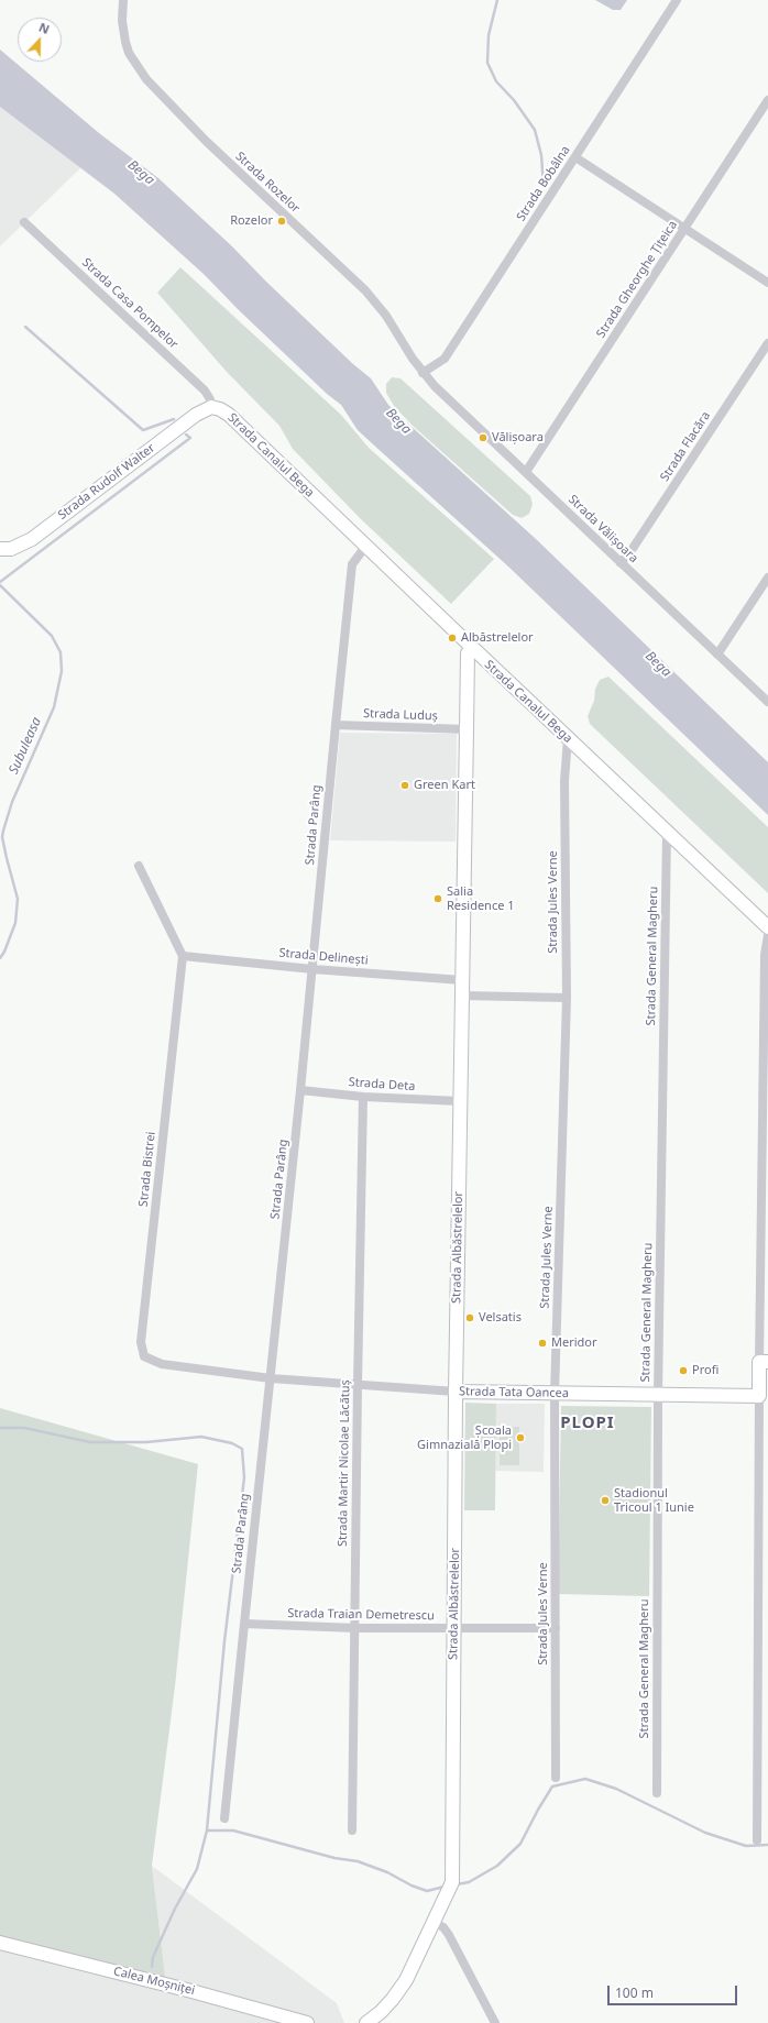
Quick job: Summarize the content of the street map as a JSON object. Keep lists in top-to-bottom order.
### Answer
{
  "streets": {
    "street": [
      "Strada Rozelor",
      "Strada Bobâlna",
      "Strada Gheorghe Țițeica",
      "Strada Casa Pompelor",
      "Strada Flacăra",
      "Strada Canalul Bega",
      "Strada Rudolf Walter",
      "Strada Vălișoara",
      "Strada Luduș",
      "Strada Parâng",
      "Strada Jules Verne",
      "Strada General Magheru",
      "Strada Delinești",
      "Strada Deta",
      "Strada Bistrei",
      "Strada Albăstrelelor",
      "Strada Tata Oancea",
      "Strada Martir Nicolae Lăcătuș",
      "Strada Traian Demetrescu",
      "Calea Moșniței"
    ]
  },
  "crossings": [
    ["Strada Rozelor", "Strada Bobâlna"],
    ["Strada Rozelor", "Strada Vălișoara"],
    ["Strada Bobâlna", "Strada Vălișoara"],
    ["Strada Gheorghe Țițeica", "Strada Vălișoara"],
    ["Strada Casa Pompelor", "Strada Canalul Bega"],
    ["Strada Casa Pompelor", "Strada Rudolf Walter"],
    ["Strada Flacăra", "Strada Vălișoara"],
    ["Strada Canalul Bega", "Strada Rudolf Walter"],
    ["Strada Canalul Bega", "Strada Parâng"],
    ["Strada Canalul Bega", "Strada Jules Verne"],
    ["Strada Canalul Bega", "Strada General Magheru"],
    ["Strada Canalul Bega", "Strada Albăstrelelor"],
    ["Strada Luduș", "Strada Parâng"],
    ["Strada Luduș", "Strada Albăstrelelor"],
    ["Strada Parâng", "Strada Delinești"],
    ["Strada Parâng", "Strada Deta"],
    ["Strada Parâng", "Strada Bistrei"],
    ["Strada Parâng", "Strada Tata Oancea"],
    ["Strada Parâng", "Strada Traian Demetrescu"],
    ["Strada Jules Verne", "Strada Tata Oancea"],
    ["Strada Jules Verne", "Strada Traian Demetrescu"],
    ["Strada General Magheru", "Strada Tata Oancea"],
    ["Strada Delinești", "Strada Bistrei"],
    ["Strada Delinești", "Strada Albăstrelelor"],
    ["Strada Deta", "Strada Albăstrelelor"],
    ["Strada Deta", "Strada Martir Nicolae Lăcătuș"],
    ["Strada Bistrei", "Strada Tata Oancea"],
    ["Strada Albăstrelelor", "Strada Tata Oancea"],
    ["Strada Albăstrelelor", "Strada Traian Demetrescu"],
    ["Strada Tata Oancea", "Strada Martir Nicolae Lăcătuș"],
    ["Strada Martir Nicolae Lăcătuș", "Strada Traian Demetrescu"]
  ],
  "districts": ["PLOPI"],
  "water": ["Bega", "Subuleasa"],
  "places": [
    "Rozelor",
    "Vălișoara",
    "Albăstrelelor",
    "Green Kart",
    "Salia Residence 1",
    "Velsatis",
    "Meridor",
    "Profi",
    "Școala Gimnazială Plopi",
    "Stadionul Tricoul 1 Iunie"
  ],
  "scale_bar": "100 m",
  "north": "top"
}
